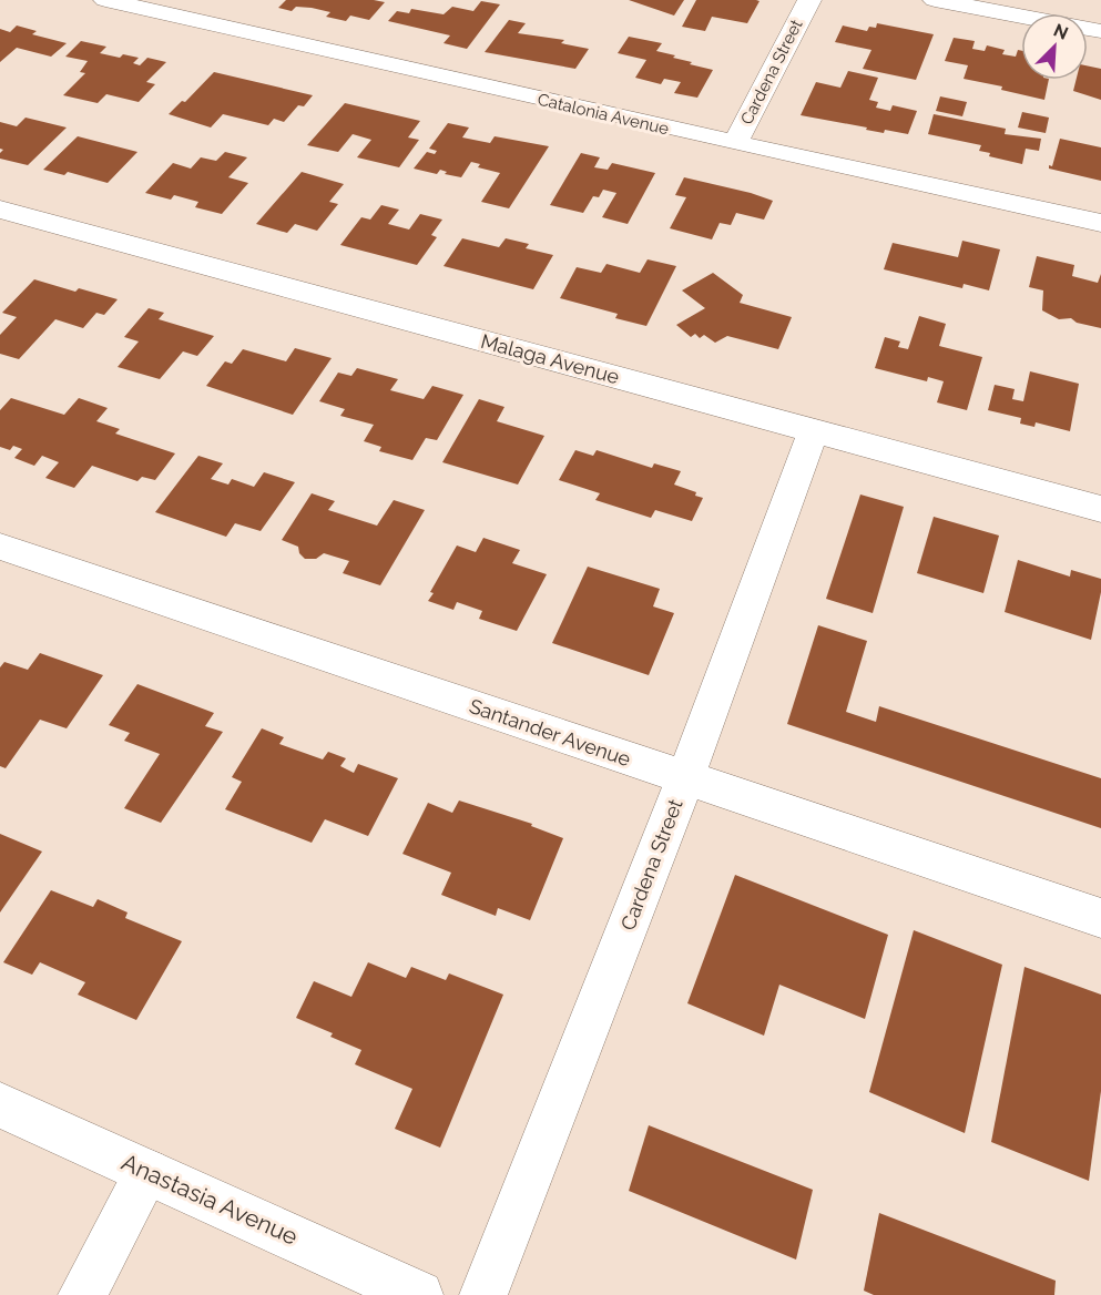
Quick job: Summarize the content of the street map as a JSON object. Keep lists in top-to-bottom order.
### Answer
{
  "streets": {
    "street": [
      "Cardena Street",
      "Catalonia Avenue",
      "Malaga Avenue",
      "Santander Avenue",
      "Anastasia Avenue"
    ]
  },
  "crossings": [
    ["Cardena Street", "Catalonia Avenue"],
    ["Cardena Street", "Malaga Avenue"],
    ["Cardena Street", "Santander Avenue"]
  ],
  "north": "top right"
}
